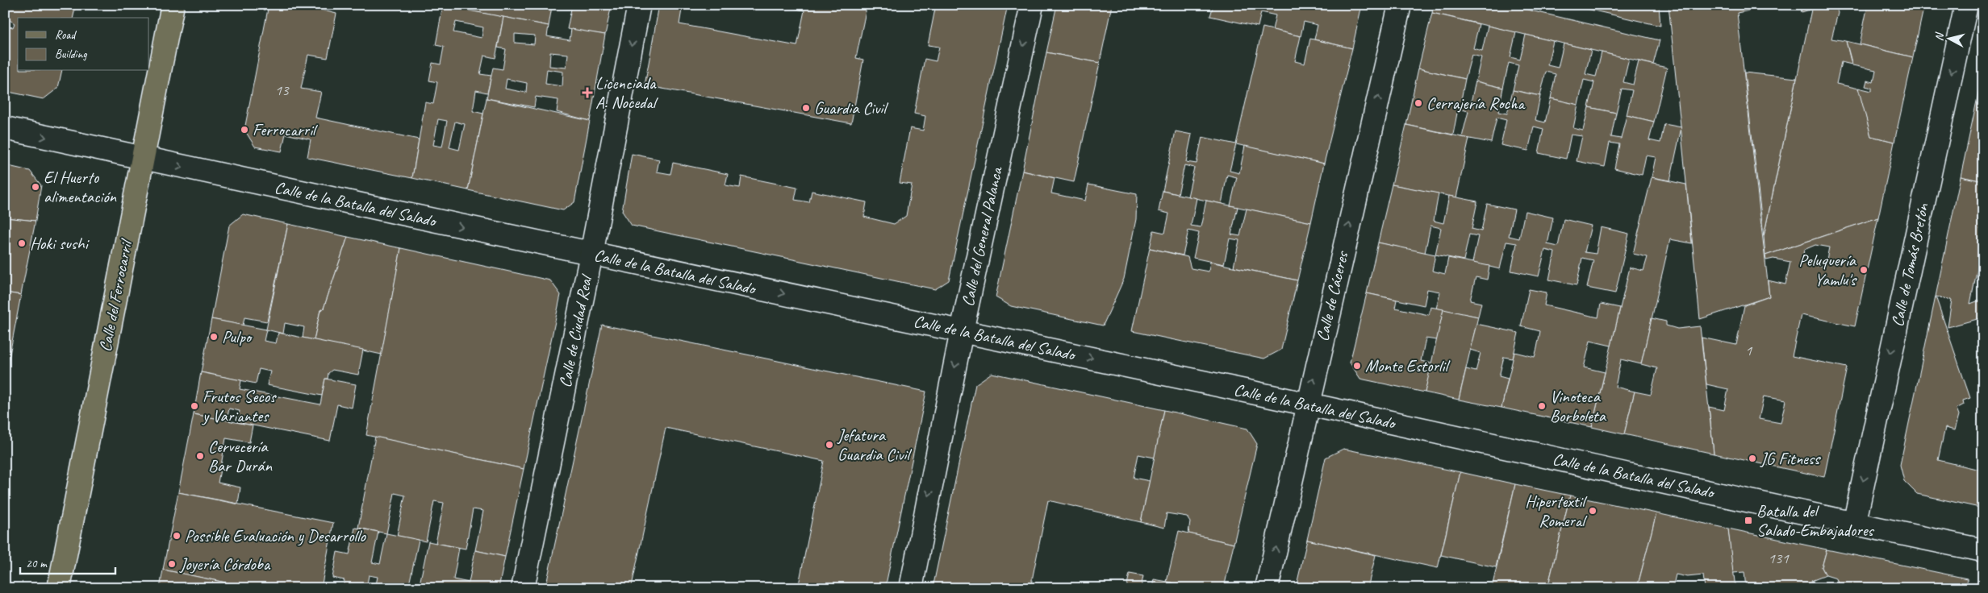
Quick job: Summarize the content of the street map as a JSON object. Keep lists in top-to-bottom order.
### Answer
{
  "streets": {
    "main road": ["Calle del Ferrocarril"],
    "street": [
      "Calle de la Batalla del Salado",
      "Calle del General Palanca",
      "Calle de Tomás Bretón",
      "Calle de Cáceres",
      "Calle de Ciudad Real"
    ]
  },
  "crossings": [
    ["Calle de la Batalla del Salado", "Calle del General Palanca"],
    ["Calle de la Batalla del Salado", "Calle de Tomás Bretón"],
    ["Calle de la Batalla del Salado", "Calle del Ferrocarril"],
    ["Calle de la Batalla del Salado", "Calle de Cáceres"],
    ["Calle de la Batalla del Salado", "Calle de Ciudad Real"]
  ],
  "one_way": [
    "Calle de la Batalla del Salado",
    "Calle del General Palanca",
    "Calle de Tomás Bretón",
    "Calle de Cáceres",
    "Calle de Ciudad Real"
  ],
  "places": {
    "health": ["Licenciada A. Nocedal"],
    "other": [
      "Cerrajería Rocha",
      "Guardia Civil",
      "Ferrocarril",
      "El Huerto alimentación",
      "Hoki sushi",
      "Peluquería Yamlu's",
      "Pulpo",
      "Monte Estorlil",
      "Frutos Secos y Variantes",
      "Vinoteca Borboleta",
      "Jefatura Guardia Civil",
      "Cervecería Bar Durán",
      "JG Fitness",
      "Hipertextil Romeral",
      "Possible Evaluación y Desarrollo",
      "Joyería Córdoba"
    ],
    "transit": ["Batalla del Salado-Embajadores"]
  },
  "house_numbers": ["13", "1", "131"],
  "legend": ["Road", "Building"],
  "scale_bar": "20 m",
  "north": "left"
}
